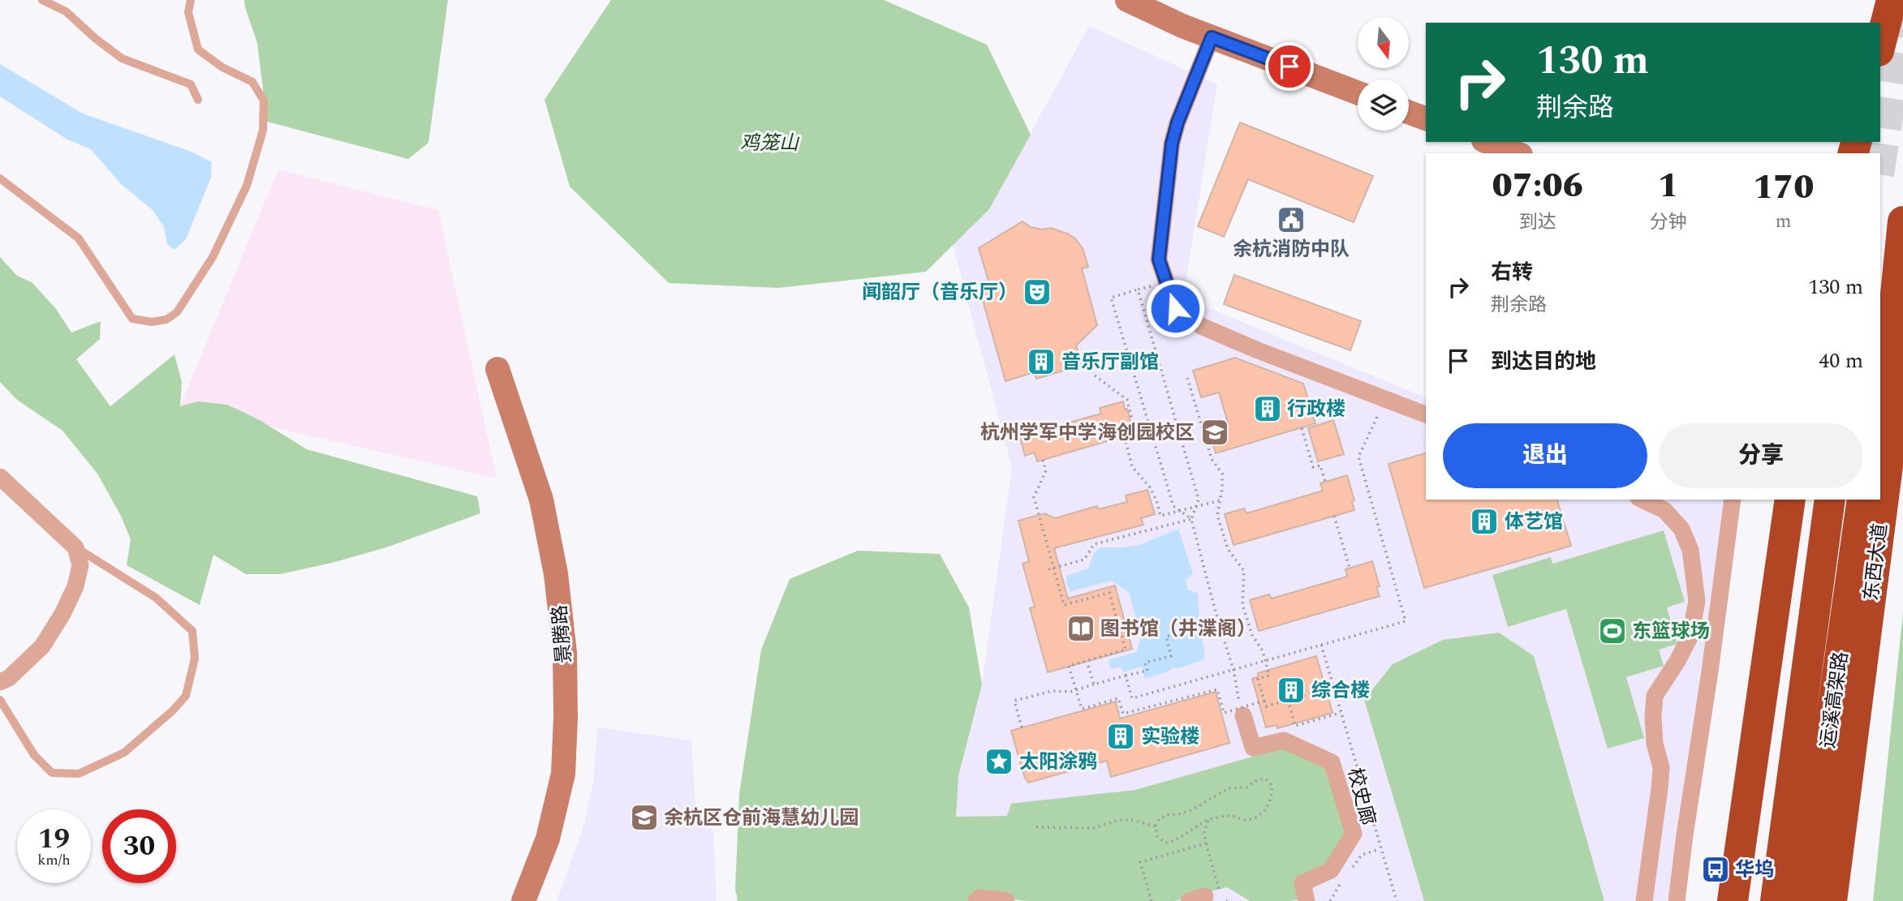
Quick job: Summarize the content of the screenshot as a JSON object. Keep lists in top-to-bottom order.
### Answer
{
  "streets": {
    "highway": ["东西大道", "运溪高架路"],
    "street": ["景腾路", "校史廊"]
  },
  "parks": ["鸡笼山"],
  "places": {
    "public building": ["余杭消防中队"],
    "theatre": ["闻韶厅（音乐厅）"],
    "building": [
      "音乐厅副馆",
      "行政楼",
      "体艺馆",
      "综合楼",
      "实验楼"
    ],
    "school or university": ["杭州学军中学海创园校区", "余杭区仓前海慧幼儿园"],
    "library": ["图书馆（井渫阁）"],
    "sports": ["东篮球场"],
    "place": ["太阳涂鸦"],
    "bus stop": ["华坞"]
  },
  "north": "bottom",
  "page": {
    "turn": ["130 m", "荆余路"],
    "eta": [
      "07:06",
      "到达",
      "1",
      "分钟",
      "170",
      "m"
    ],
    "list": [
      {
        "name": "右转",
        "note": "荆余路",
        "value": "130 m"
      },
      {
        "name": "到达目的地",
        "value": "40 m"
      }
    ],
    "buttons": ["退出", "分享"],
    "speed": "19 km/h",
    "limit": "30"
  }
}
